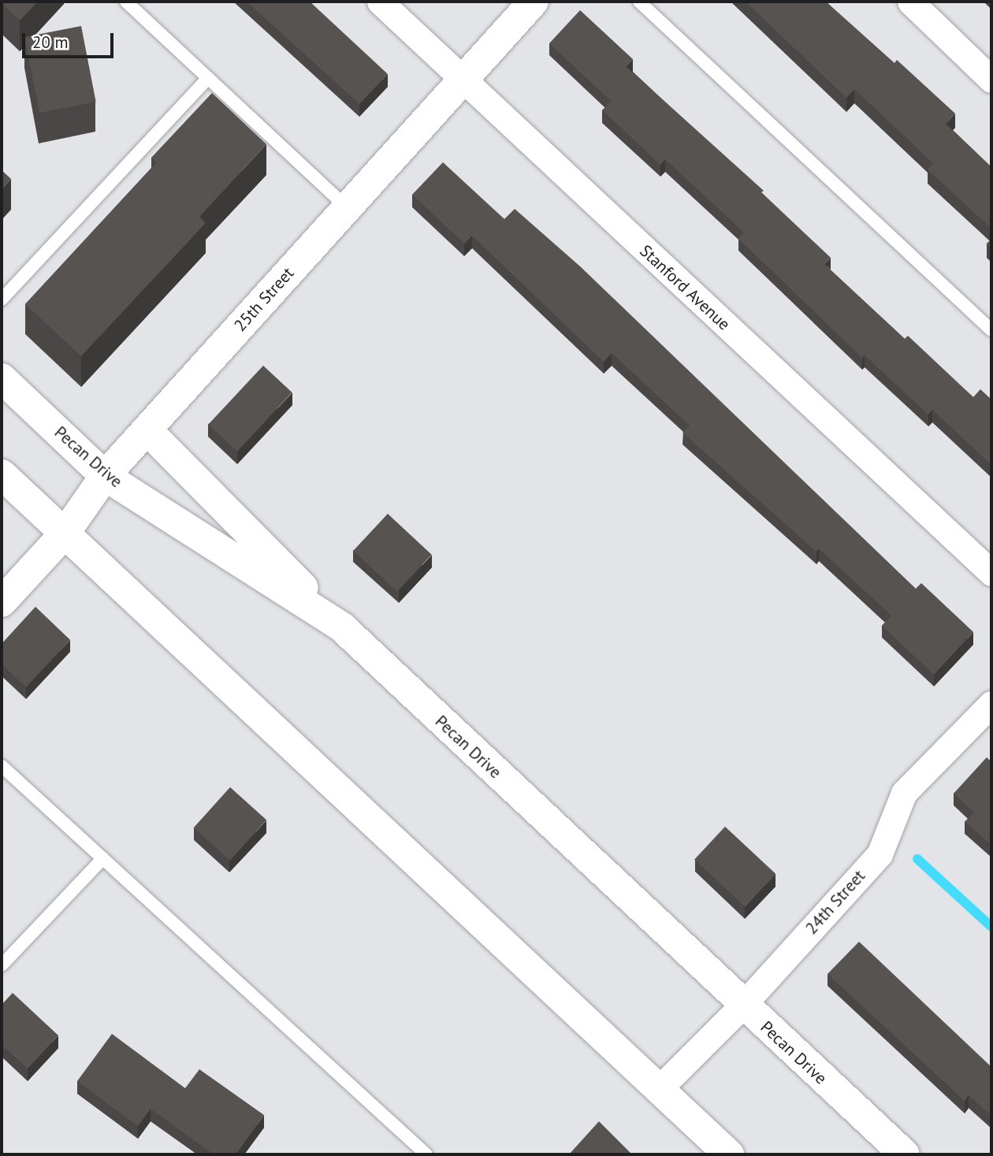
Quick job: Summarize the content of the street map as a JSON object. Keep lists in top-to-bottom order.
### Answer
{
  "streets": {
    "main road": ["25th Street", "Pecan Drive"],
    "street": ["Stanford Avenue", "24th Street"]
  },
  "crossings": [
    ["Stanford Avenue", "25th Street"],
    ["25th Street", "Pecan Drive"],
    ["Pecan Drive", "24th Street"]
  ],
  "scale_bar": "20 m"
}
